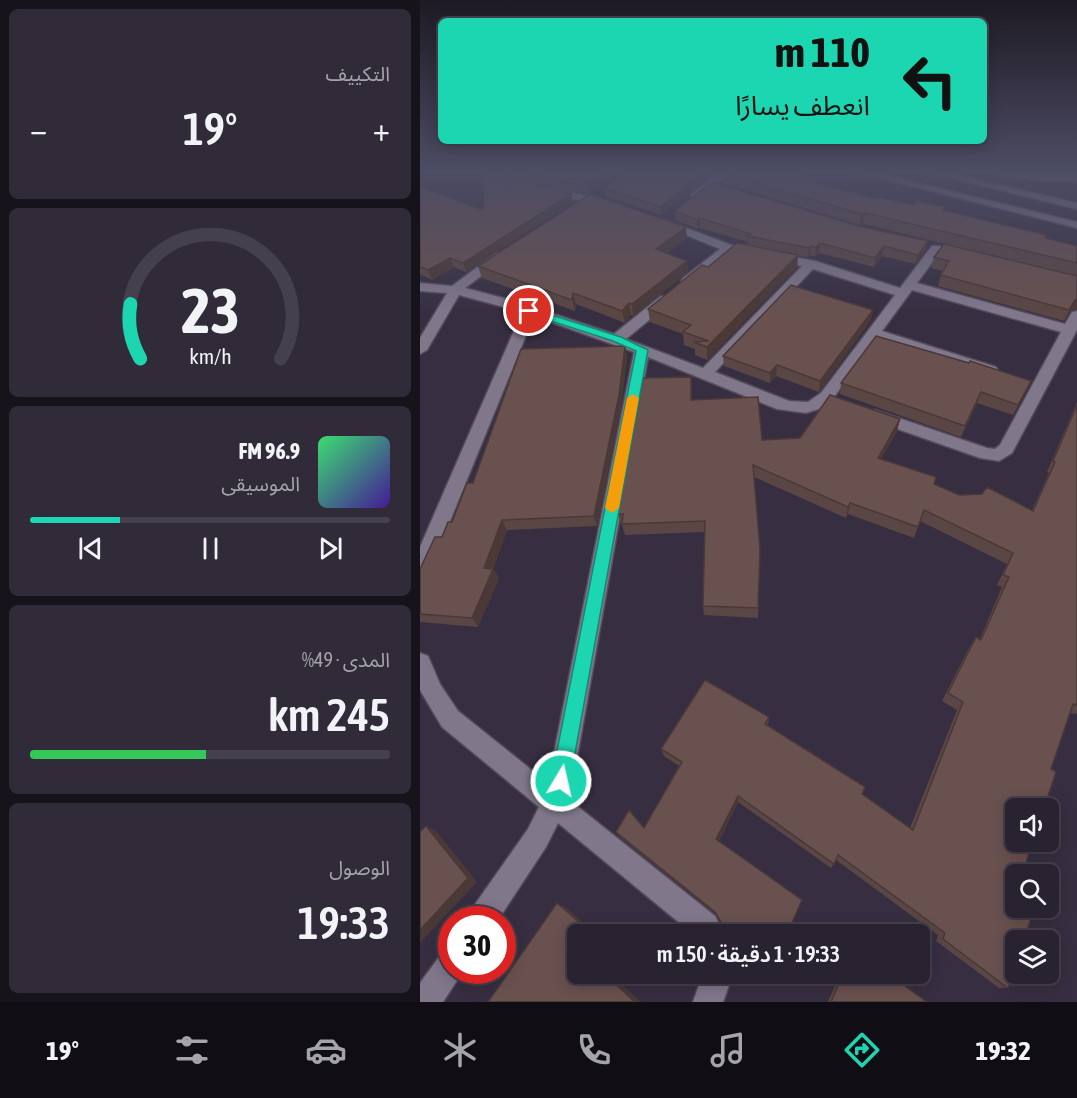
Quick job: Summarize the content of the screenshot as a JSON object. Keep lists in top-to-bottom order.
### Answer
{
  "page": {
    "tile": [
      "التكييف",
      ["المدى · 49%", "245 km"],
      ["الوصول", "19:33"]
    ],
    "turn": ["110 m", "انعطف يسارًا"],
    "heat": ["−", "19°", "+"],
    "song": ["96.9 FM", "الموسيقى"],
    "limit": "30",
    "trip": "19:33 · 1 دقيقة · 150 m",
    "tabs": ["19:32", "19°"],
    "gauge": ["23", "km/h"]
  }
}
